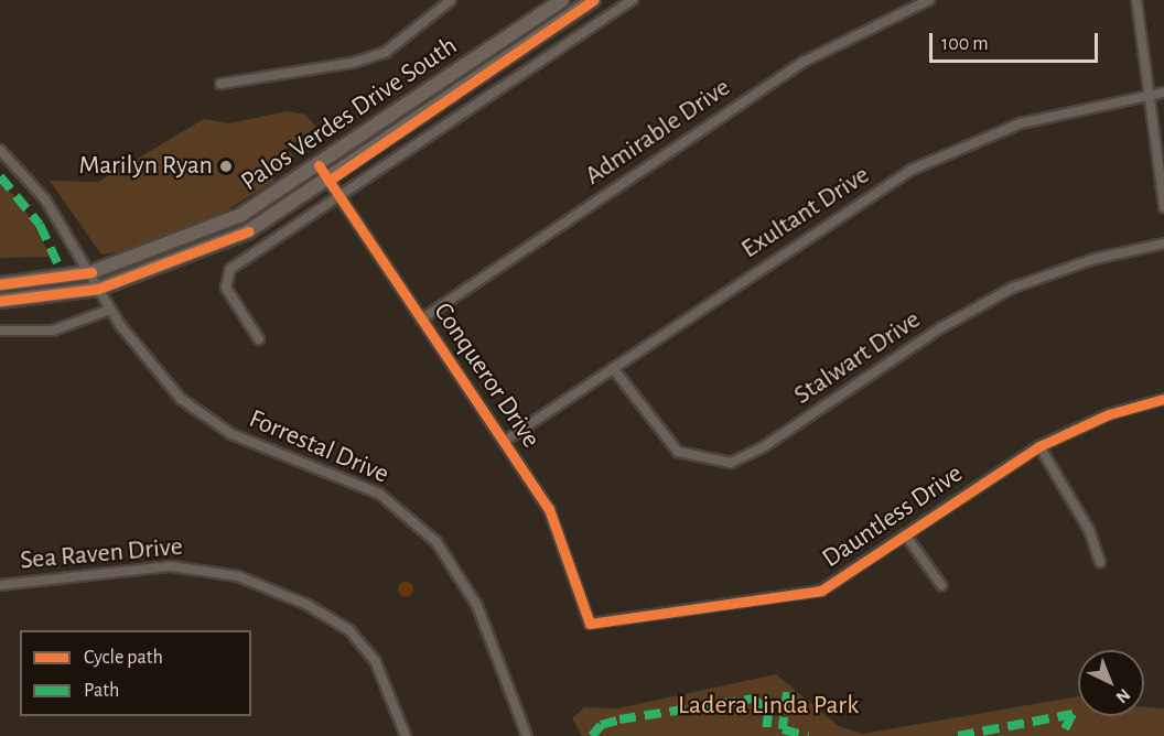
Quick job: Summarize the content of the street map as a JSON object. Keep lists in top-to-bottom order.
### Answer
{
  "streets": {
    "main road": ["Palos Verdes Drive South"],
    "street": [
      "Admirable Drive",
      "Exultant Drive",
      "Stalwart Drive",
      "Conqueror Drive",
      "Forrestal Drive",
      "Dauntless Drive",
      "Sea Raven Drive"
    ]
  },
  "crossings": [
    ["Palos Verdes Drive South", "Conqueror Drive"],
    ["Palos Verdes Drive South", "Forrestal Drive"],
    ["Admirable Drive", "Conqueror Drive"],
    ["Exultant Drive", "Stalwart Drive"],
    ["Exultant Drive", "Conqueror Drive"],
    ["Conqueror Drive", "Dauntless Drive"]
  ],
  "parks": ["Ladera Linda Park"],
  "places": ["Marilyn Ryan"],
  "legend": ["Cycle path", "Path"],
  "scale_bar": "100 m",
  "north": "bottom right"
}
